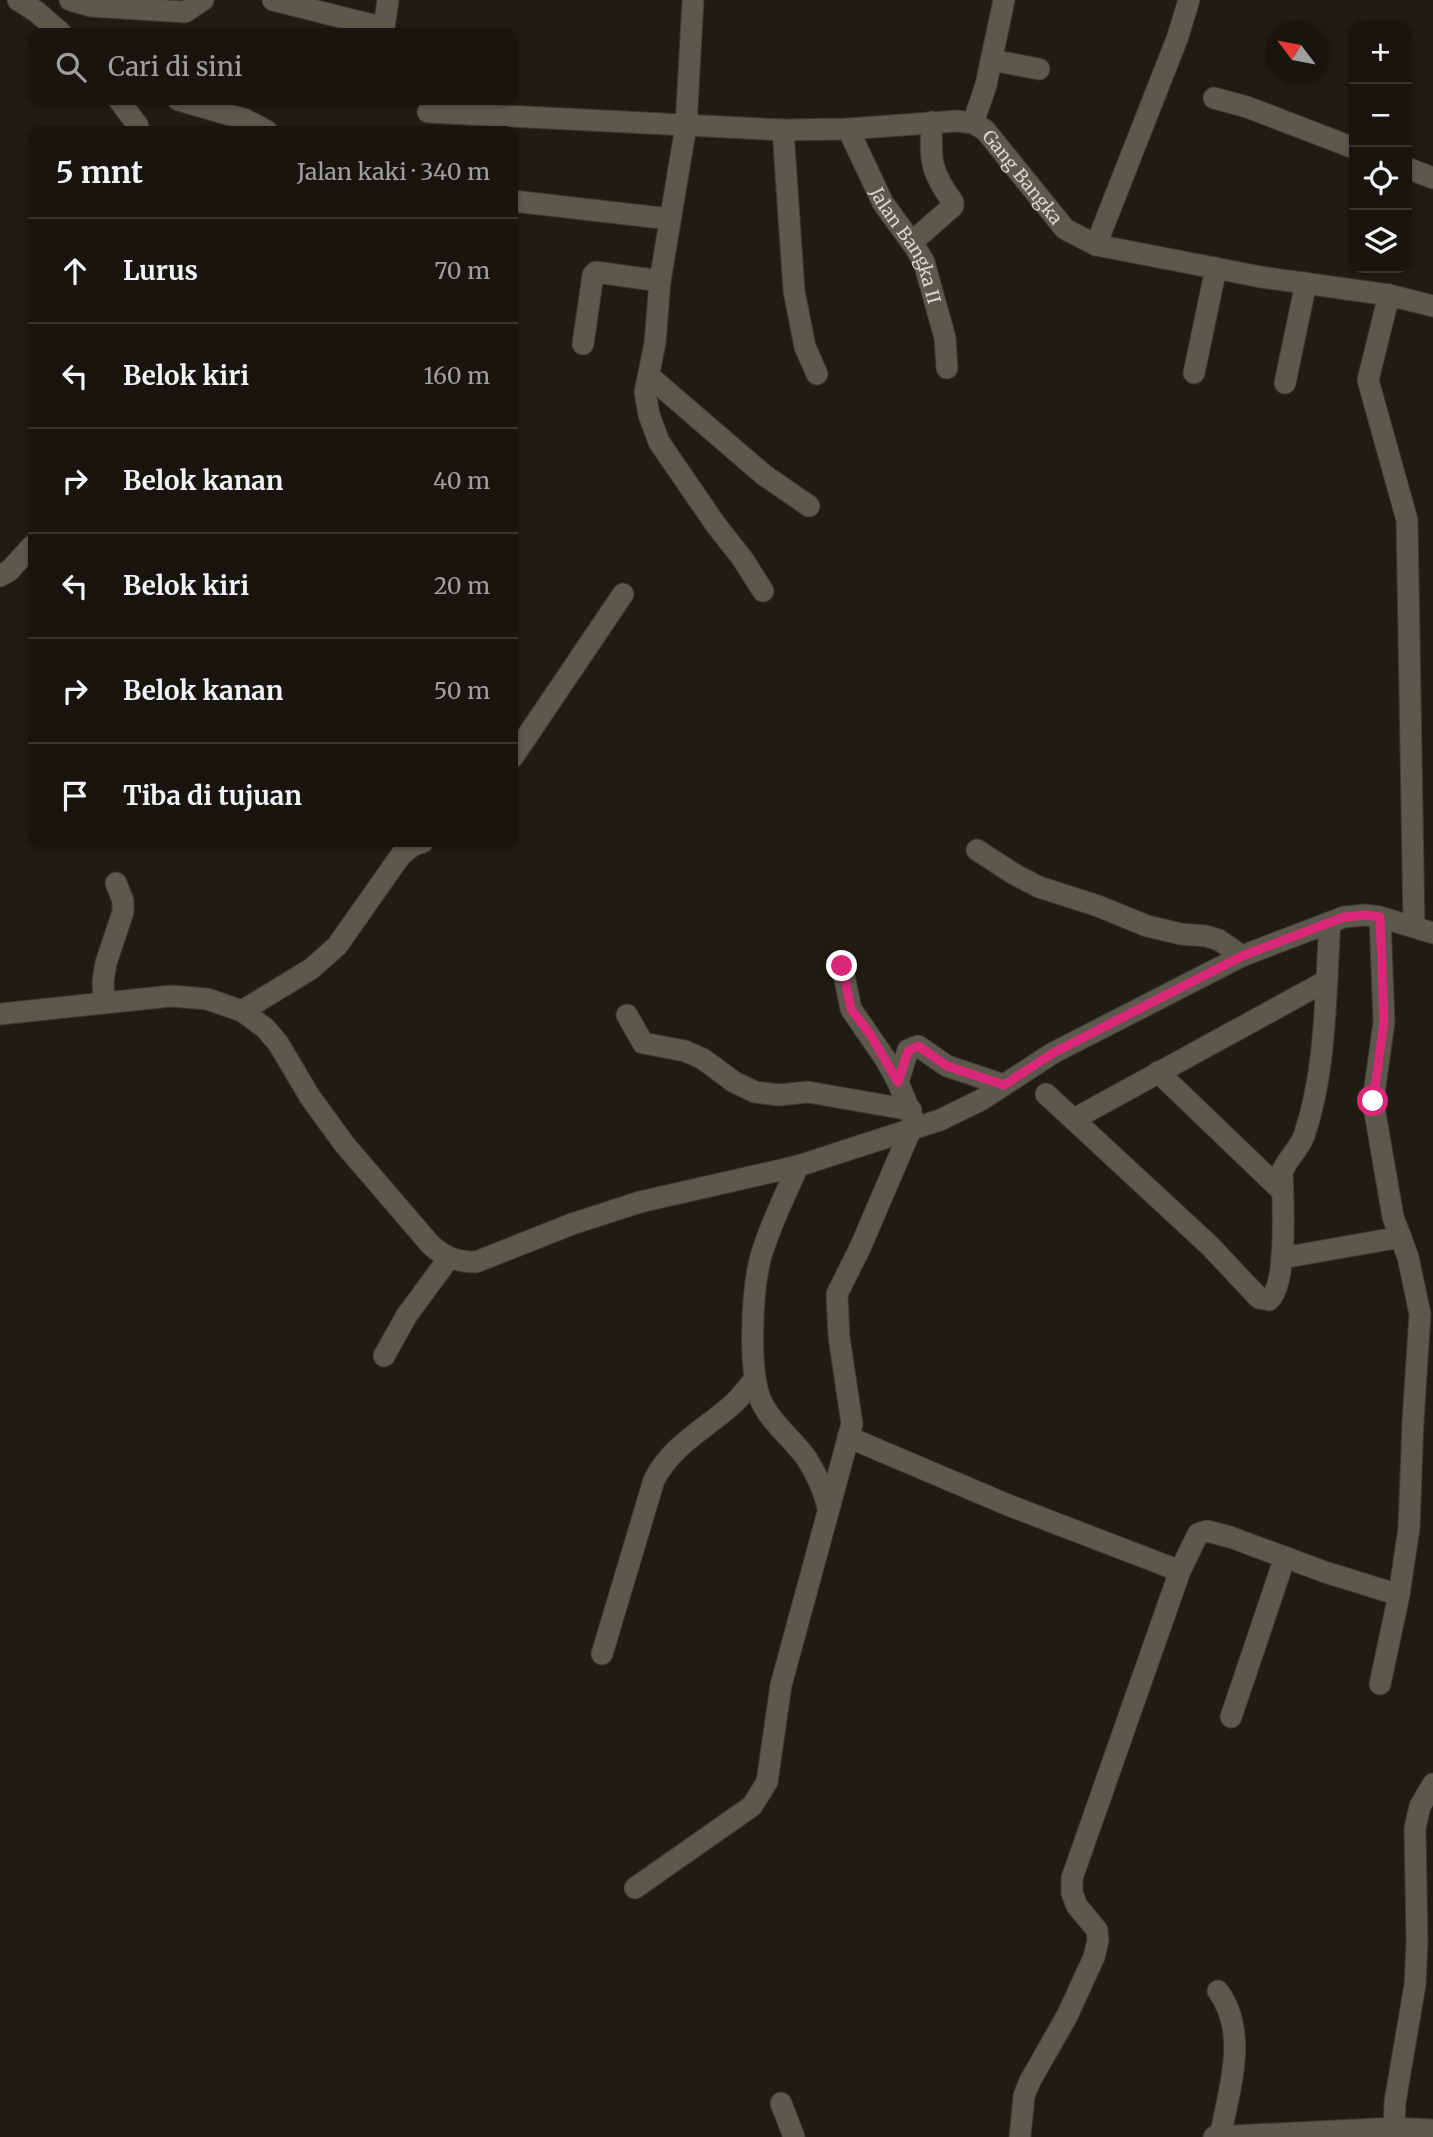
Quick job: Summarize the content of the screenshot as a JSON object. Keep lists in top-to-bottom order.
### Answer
{
  "streets": {
    "street": ["Gang Bangka", "Jalan Bangka II"]
  },
  "crossings": [
    ["Gang Bangka", "Jalan Bangka II"]
  ],
  "north": "top left",
  "page": {
    "map_buttons": ["+", "−"],
    "search": "Cari di sini",
    "heading": ["5 mnt", "Jalan kaki · 340 m"],
    "list": [
      ["Lurus", "70 m"],
      ["Belok kiri", "160 m"],
      ["Belok kanan", "40 m"],
      ["Belok kiri", "20 m"],
      ["Belok kanan", "50 m"],
      "Tiba di tujuan"
    ]
  }
}
